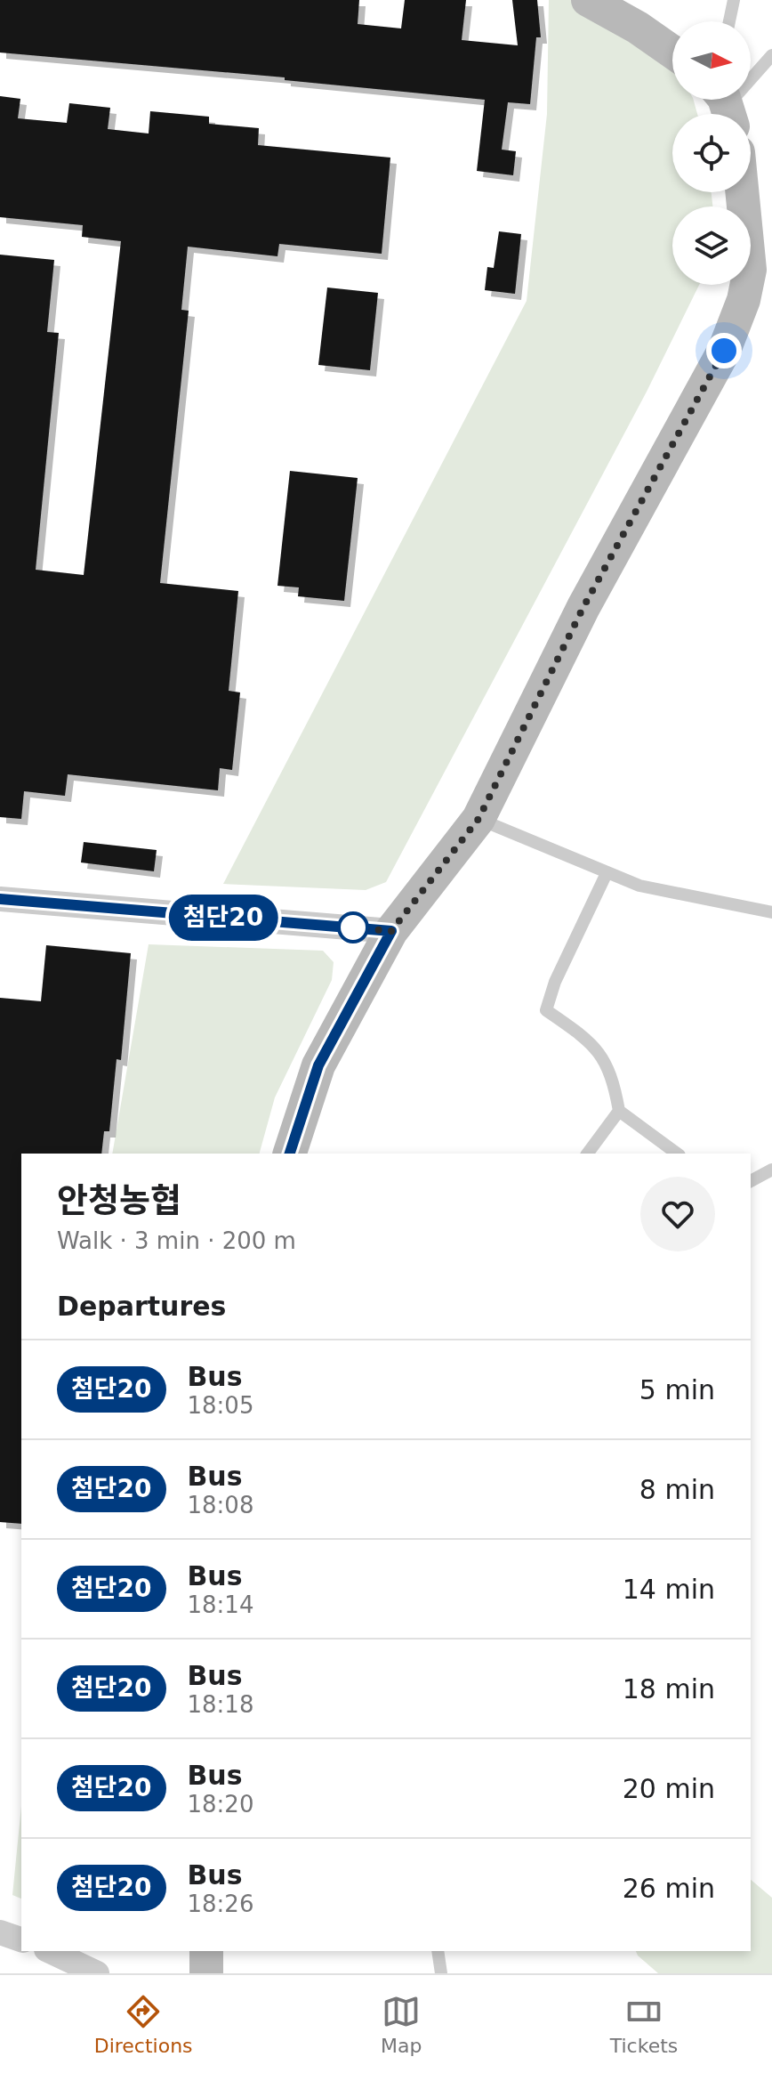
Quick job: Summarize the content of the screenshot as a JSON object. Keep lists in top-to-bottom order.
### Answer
{
  "lines": ["bus line 첨단20"],
  "north": "right",
  "page": {
    "on_map": "첨단20",
    "heading": [
      ["안청농협", "Walk · 3 min · 200 m"],
      "Departures"
    ],
    "list": [
      {
        "mark": "첨단20",
        "name": "Bus",
        "note": "18:05",
        "value": "5 min"
      },
      {
        "mark": "첨단20",
        "name": "Bus",
        "note": "18:08",
        "value": "8 min"
      },
      {
        "mark": "첨단20",
        "name": "Bus",
        "note": "18:14",
        "value": "14 min"
      },
      {
        "mark": "첨단20",
        "name": "Bus",
        "note": "18:18",
        "value": "18 min"
      },
      {
        "mark": "첨단20",
        "name": "Bus",
        "note": "18:20",
        "value": "20 min"
      },
      {
        "mark": "첨단20",
        "name": "Bus",
        "note": "18:26",
        "value": "26 min"
      }
    ],
    "tabs": ["Directions", "Map", "Tickets"]
  }
}
